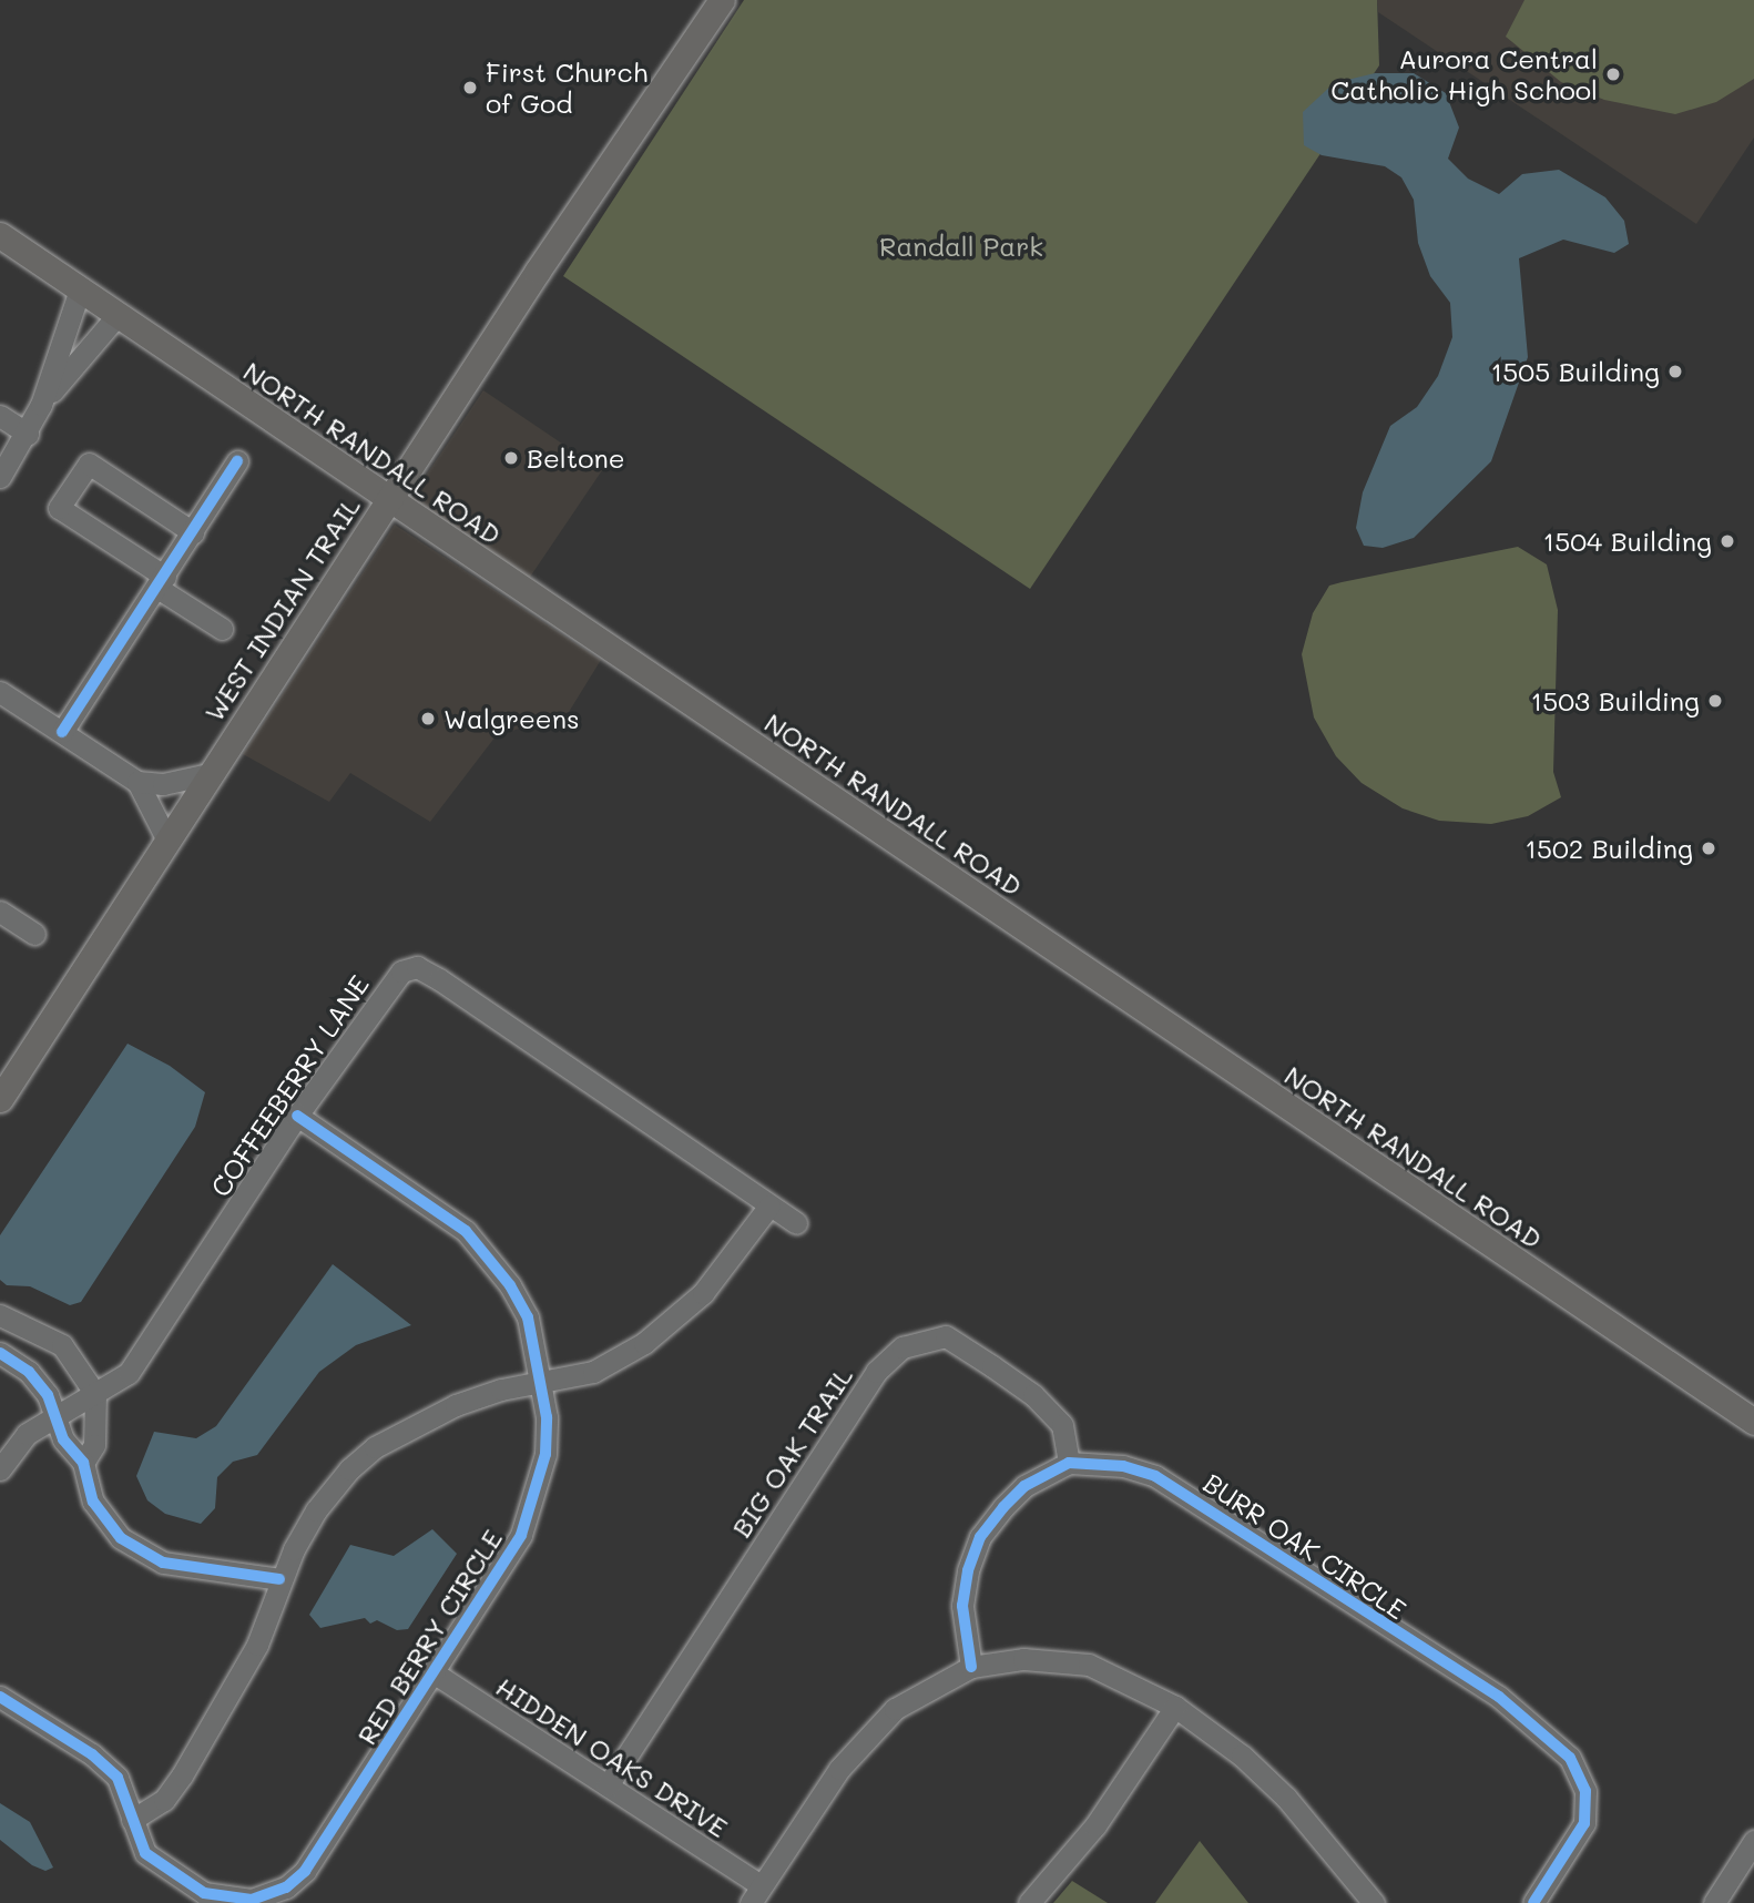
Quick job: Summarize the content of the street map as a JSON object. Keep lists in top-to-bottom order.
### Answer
{
  "streets": {
    "main road": ["NORTH RANDALL ROAD", "WEST INDIAN TRAIL"],
    "street": [
      "COFFEEBERRY LANE",
      "BIG OAK TRAIL",
      "BURR OAK CIRCLE",
      "RED BERRY CIRCLE",
      "HIDDEN OAKS DRIVE"
    ]
  },
  "crossings": [
    ["NORTH RANDALL ROAD", "WEST INDIAN TRAIL"],
    ["COFFEEBERRY LANE", "RED BERRY CIRCLE"],
    ["BIG OAK TRAIL", "BURR OAK CIRCLE"],
    ["BIG OAK TRAIL", "HIDDEN OAKS DRIVE"],
    ["RED BERRY CIRCLE", "HIDDEN OAKS DRIVE"]
  ],
  "parks": ["Randall Park"],
  "places": [
    "Aurora Central Catholic High School",
    "First Church of God",
    "1505 Building",
    "Beltone",
    "1504 Building",
    "1503 Building",
    "Walgreens",
    "1502 Building"
  ]
}
